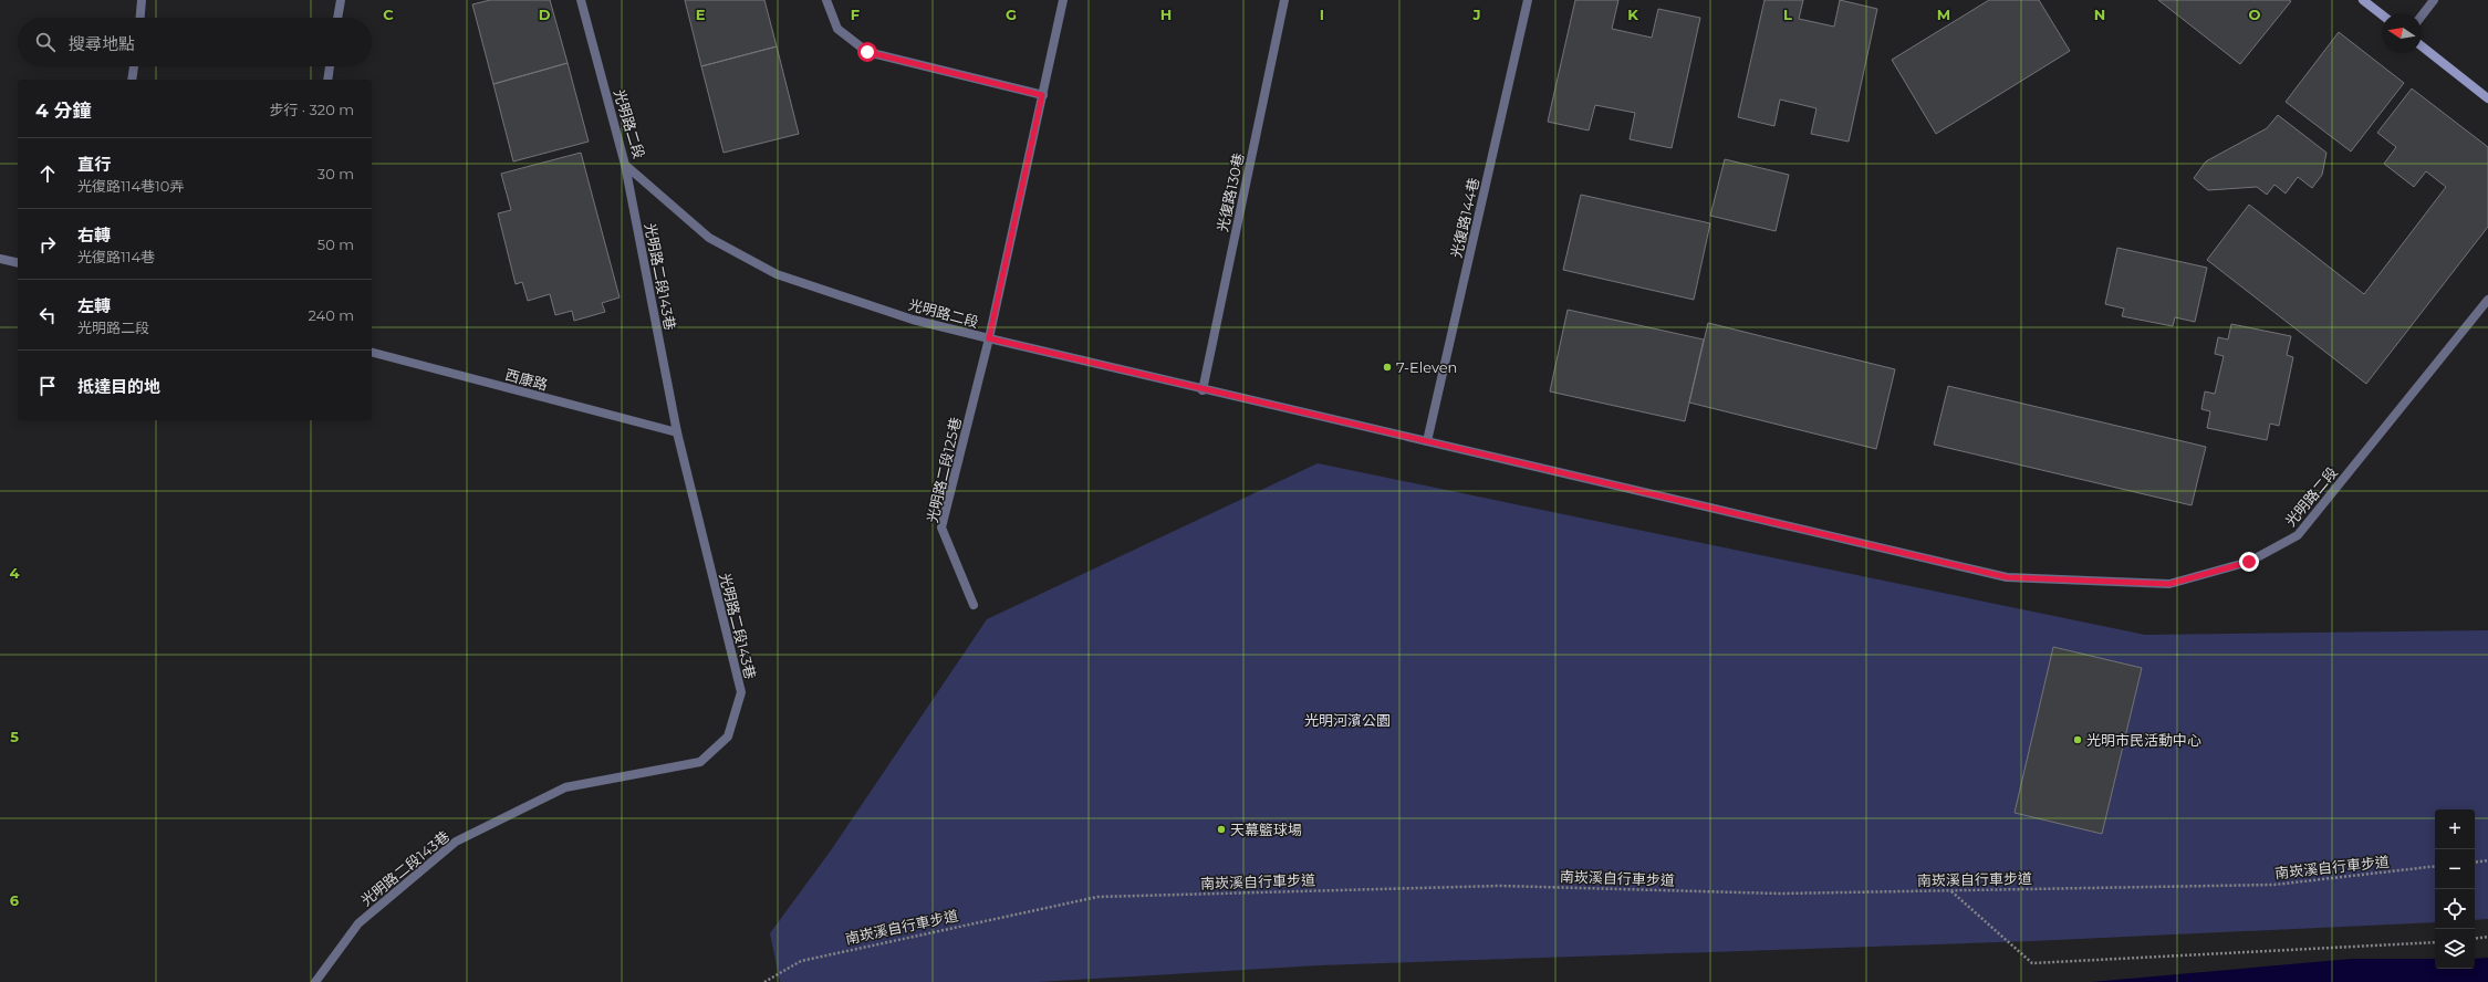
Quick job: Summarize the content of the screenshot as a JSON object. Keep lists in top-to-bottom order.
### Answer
{
  "streets": {
    "street": [
      "光明路二段",
      "光復路130巷",
      "光復路144巷",
      "光明路二段143巷",
      "西康路",
      "光明路二段125巷"
    ],
    "path": ["南崁溪自行車步道"]
  },
  "crossings": [
    ["光明路二段", "光復路130巷"],
    ["光明路二段", "光復路144巷"],
    ["光明路二段", "光明路二段143巷"],
    ["光明路二段", "光明路二段125巷"],
    ["光明路二段143巷", "西康路"]
  ],
  "parks": ["光明河濱公園"],
  "places": ["7-Eleven", "光明市民活動中心", "天幕籃球場"],
  "north": "left",
  "page": {
    "search": "搜尋地點",
    "heading": ["4 分鐘", "步行 · 320 m"],
    "list": [
      ["直行", "光復路114巷10弄", "30 m"],
      ["右轉", "光復路114巷", "50 m"],
      ["左轉", "光明路二段", "240 m"],
      "抵達目的地"
    ],
    "map_buttons": ["+", "−"]
  },
  "grid": {
    "columns": [
      "C",
      "D",
      "E",
      "F",
      "G",
      "H",
      "I",
      "J",
      "K",
      "L",
      "M",
      "N",
      "O"
    ],
    "rows": ["4", "5", "6"]
  }
}
